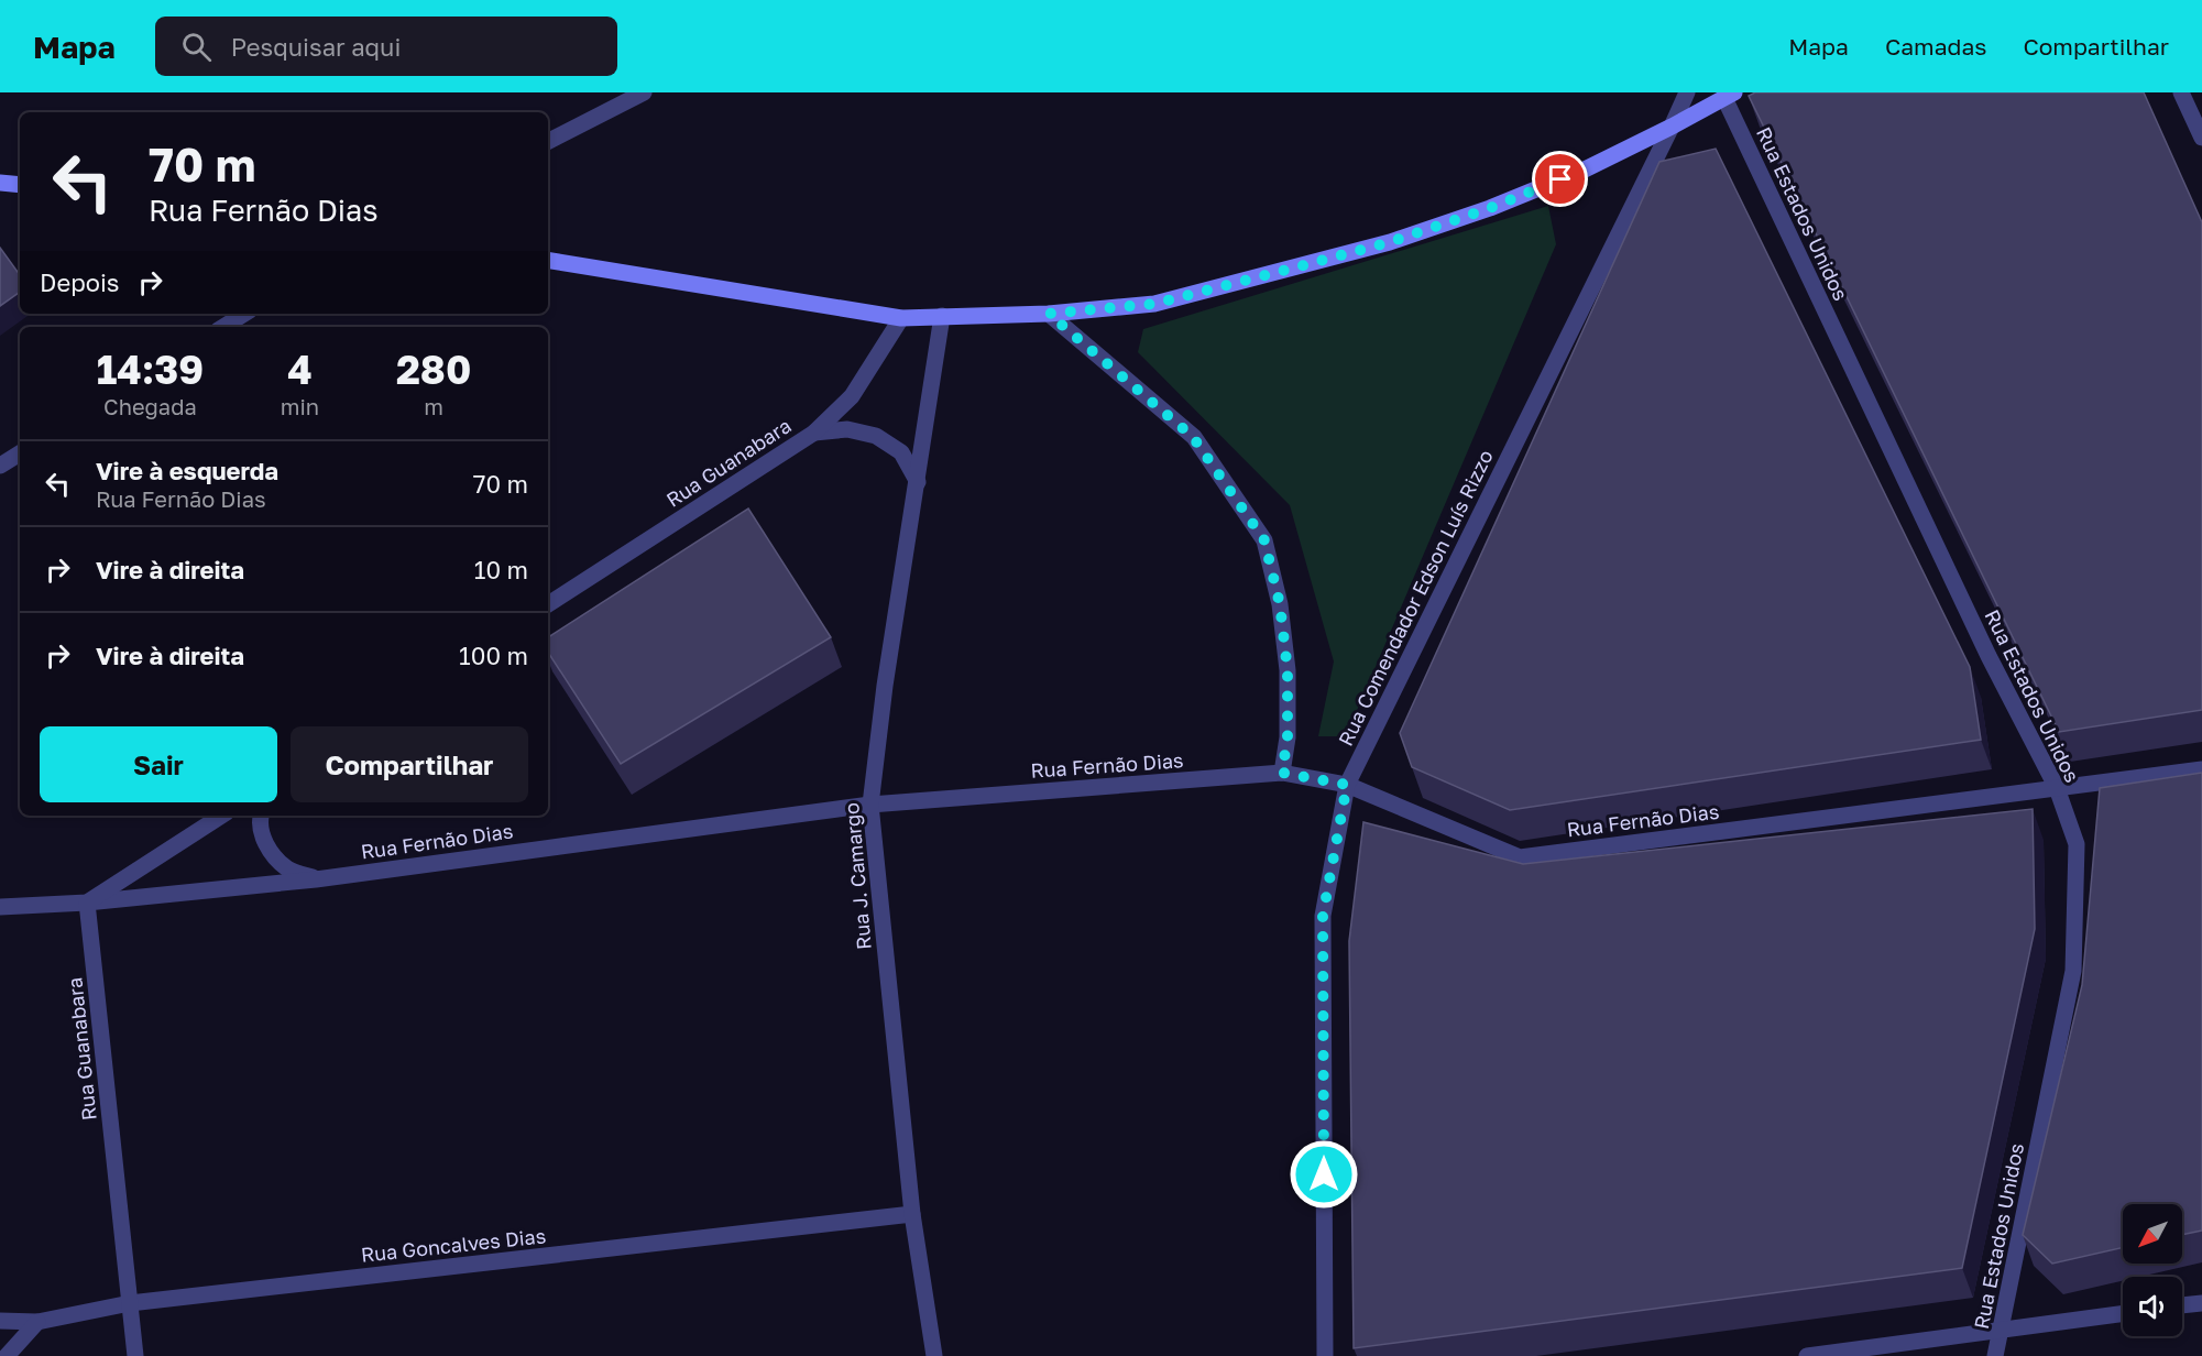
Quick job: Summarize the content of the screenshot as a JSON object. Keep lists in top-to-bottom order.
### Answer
{
  "streets": {
    "street": [
      "Rua Estados Unidos",
      "Rua Guanabara",
      "Rua Comendador Edson Luís Rizzo",
      "Rua Fernão Dias",
      "Rua J. Camargo",
      "Rua Goncalves Dias"
    ]
  },
  "crossings": [
    ["Rua Estados Unidos", "Rua Fernão Dias"],
    ["Rua Guanabara", "Rua Fernão Dias"],
    ["Rua Guanabara", "Rua Goncalves Dias"],
    ["Rua Comendador Edson Luís Rizzo", "Rua Fernão Dias"],
    ["Rua Fernão Dias", "Rua J. Camargo"],
    ["Rua J. Camargo", "Rua Goncalves Dias"]
  ],
  "north": "bottom left",
  "page": {
    "header": "Mapa",
    "search": "Pesquisar aqui",
    "nav": ["Mapa", "Camadas", "Compartilhar"],
    "turn": ["70 m", "Rua Fernão Dias"],
    "then": "Depois",
    "eta": [
      "14:39",
      "Chegada",
      "4",
      "min",
      "280",
      "m"
    ],
    "list": [
      {
        "name": "Vire à esquerda",
        "note": "Rua Fernão Dias",
        "value": "70 m"
      },
      {
        "name": "Vire à direita",
        "value": "10 m"
      },
      {
        "name": "Vire à direita",
        "value": "100 m"
      }
    ],
    "buttons": ["Sair", "Compartilhar"]
  }
}
